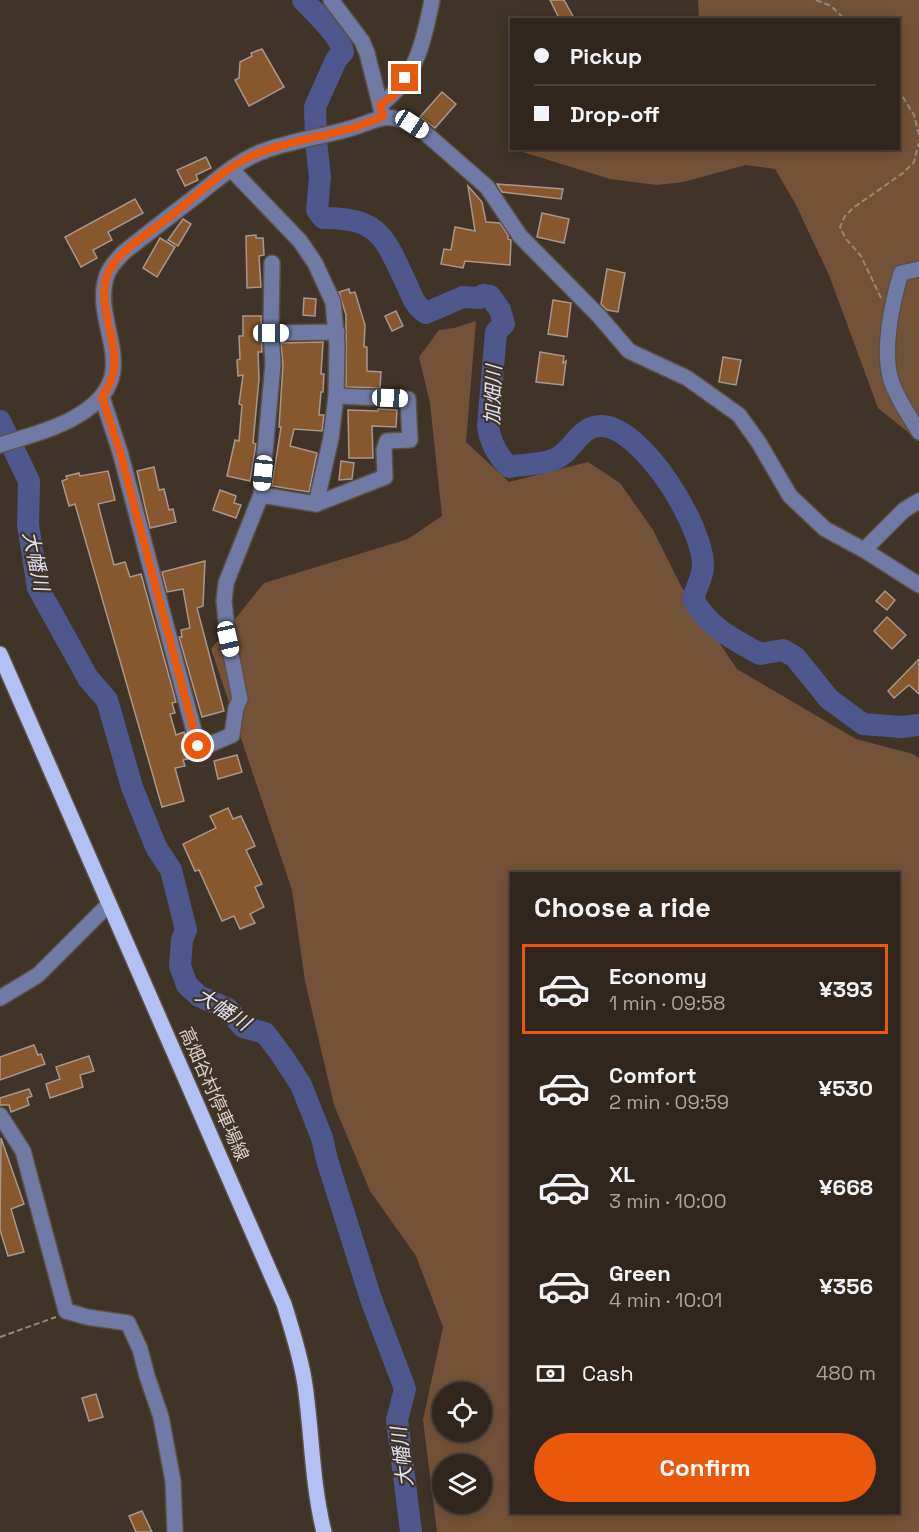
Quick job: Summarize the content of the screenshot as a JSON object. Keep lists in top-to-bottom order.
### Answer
{
  "streets": {
    "main road": ["高畑谷村停車場線"]
  },
  "water": ["加畑川", "大幡川"],
  "page": {
    "banner": ["Pickup", "Drop-off"],
    "heading": "Choose a ride",
    "list": [
      {
        "name": "Economy",
        "note": "1 min · 09:58",
        "value": "¥393"
      },
      {
        "name": "Comfort",
        "note": "2 min · 09:59",
        "value": "¥530"
      },
      {
        "name": "XL",
        "note": "3 min · 10:00",
        "value": "¥668"
      },
      {
        "name": "Green",
        "note": "4 min · 10:01",
        "value": "¥356"
      }
    ],
    "pay": ["Cash", "480 m"],
    "buttons": "Confirm"
  }
}
